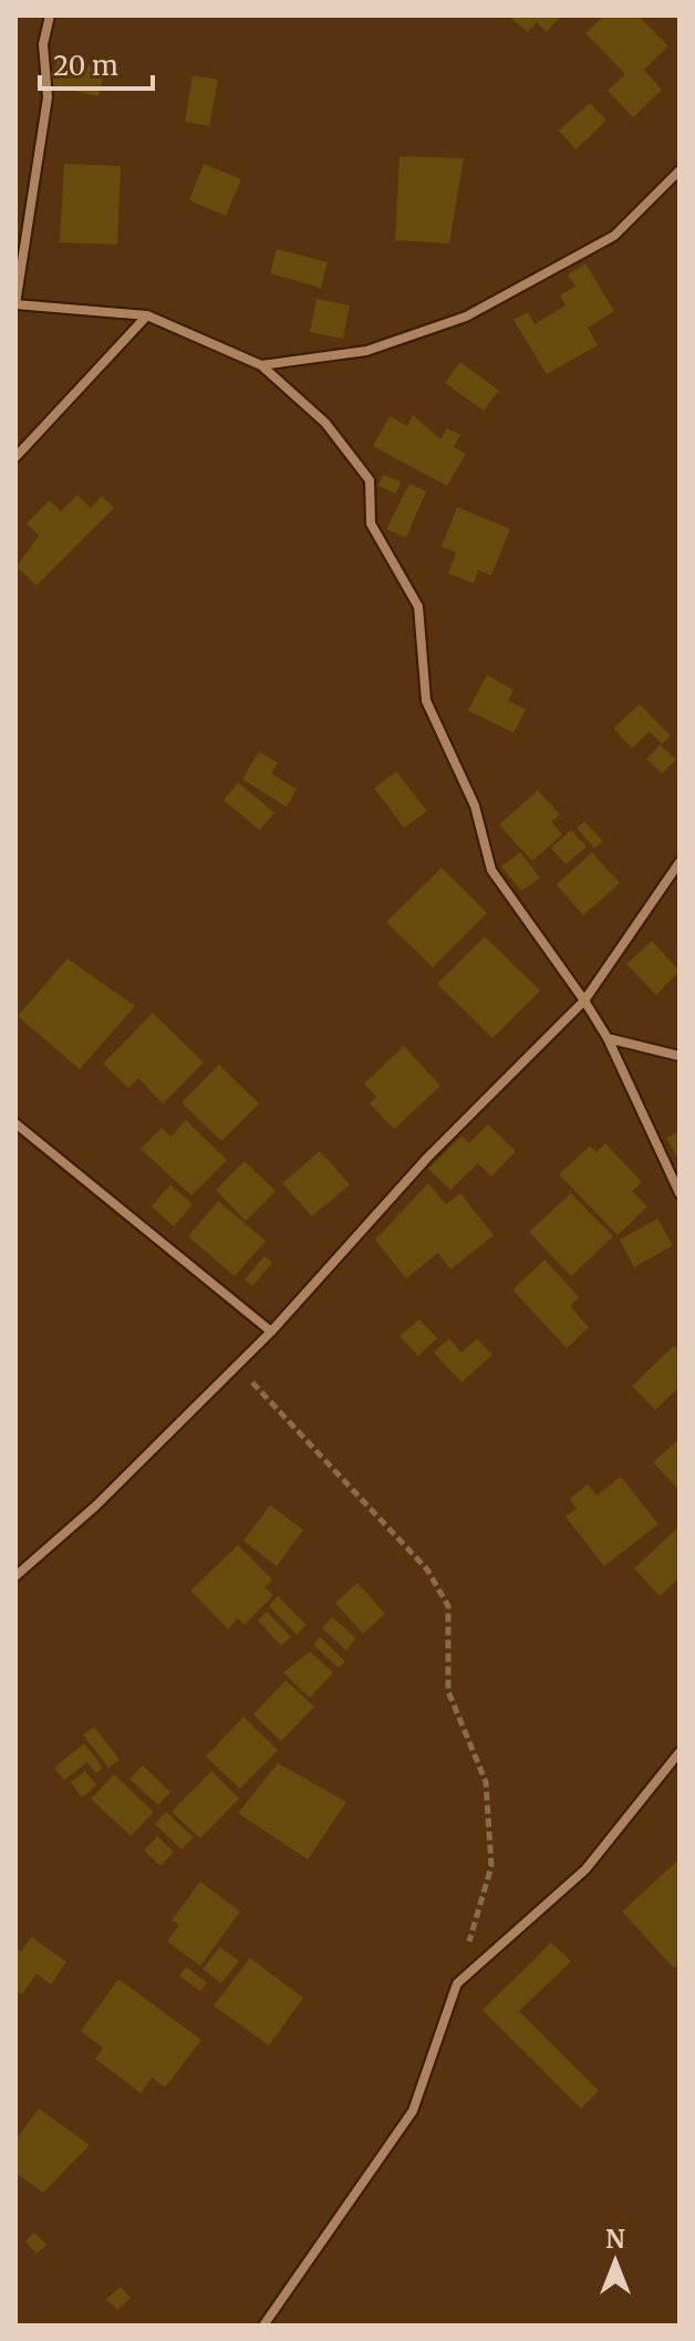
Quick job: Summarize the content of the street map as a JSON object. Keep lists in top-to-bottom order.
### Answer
{
  "scale_bar": "20 m",
  "north": "top"
}
